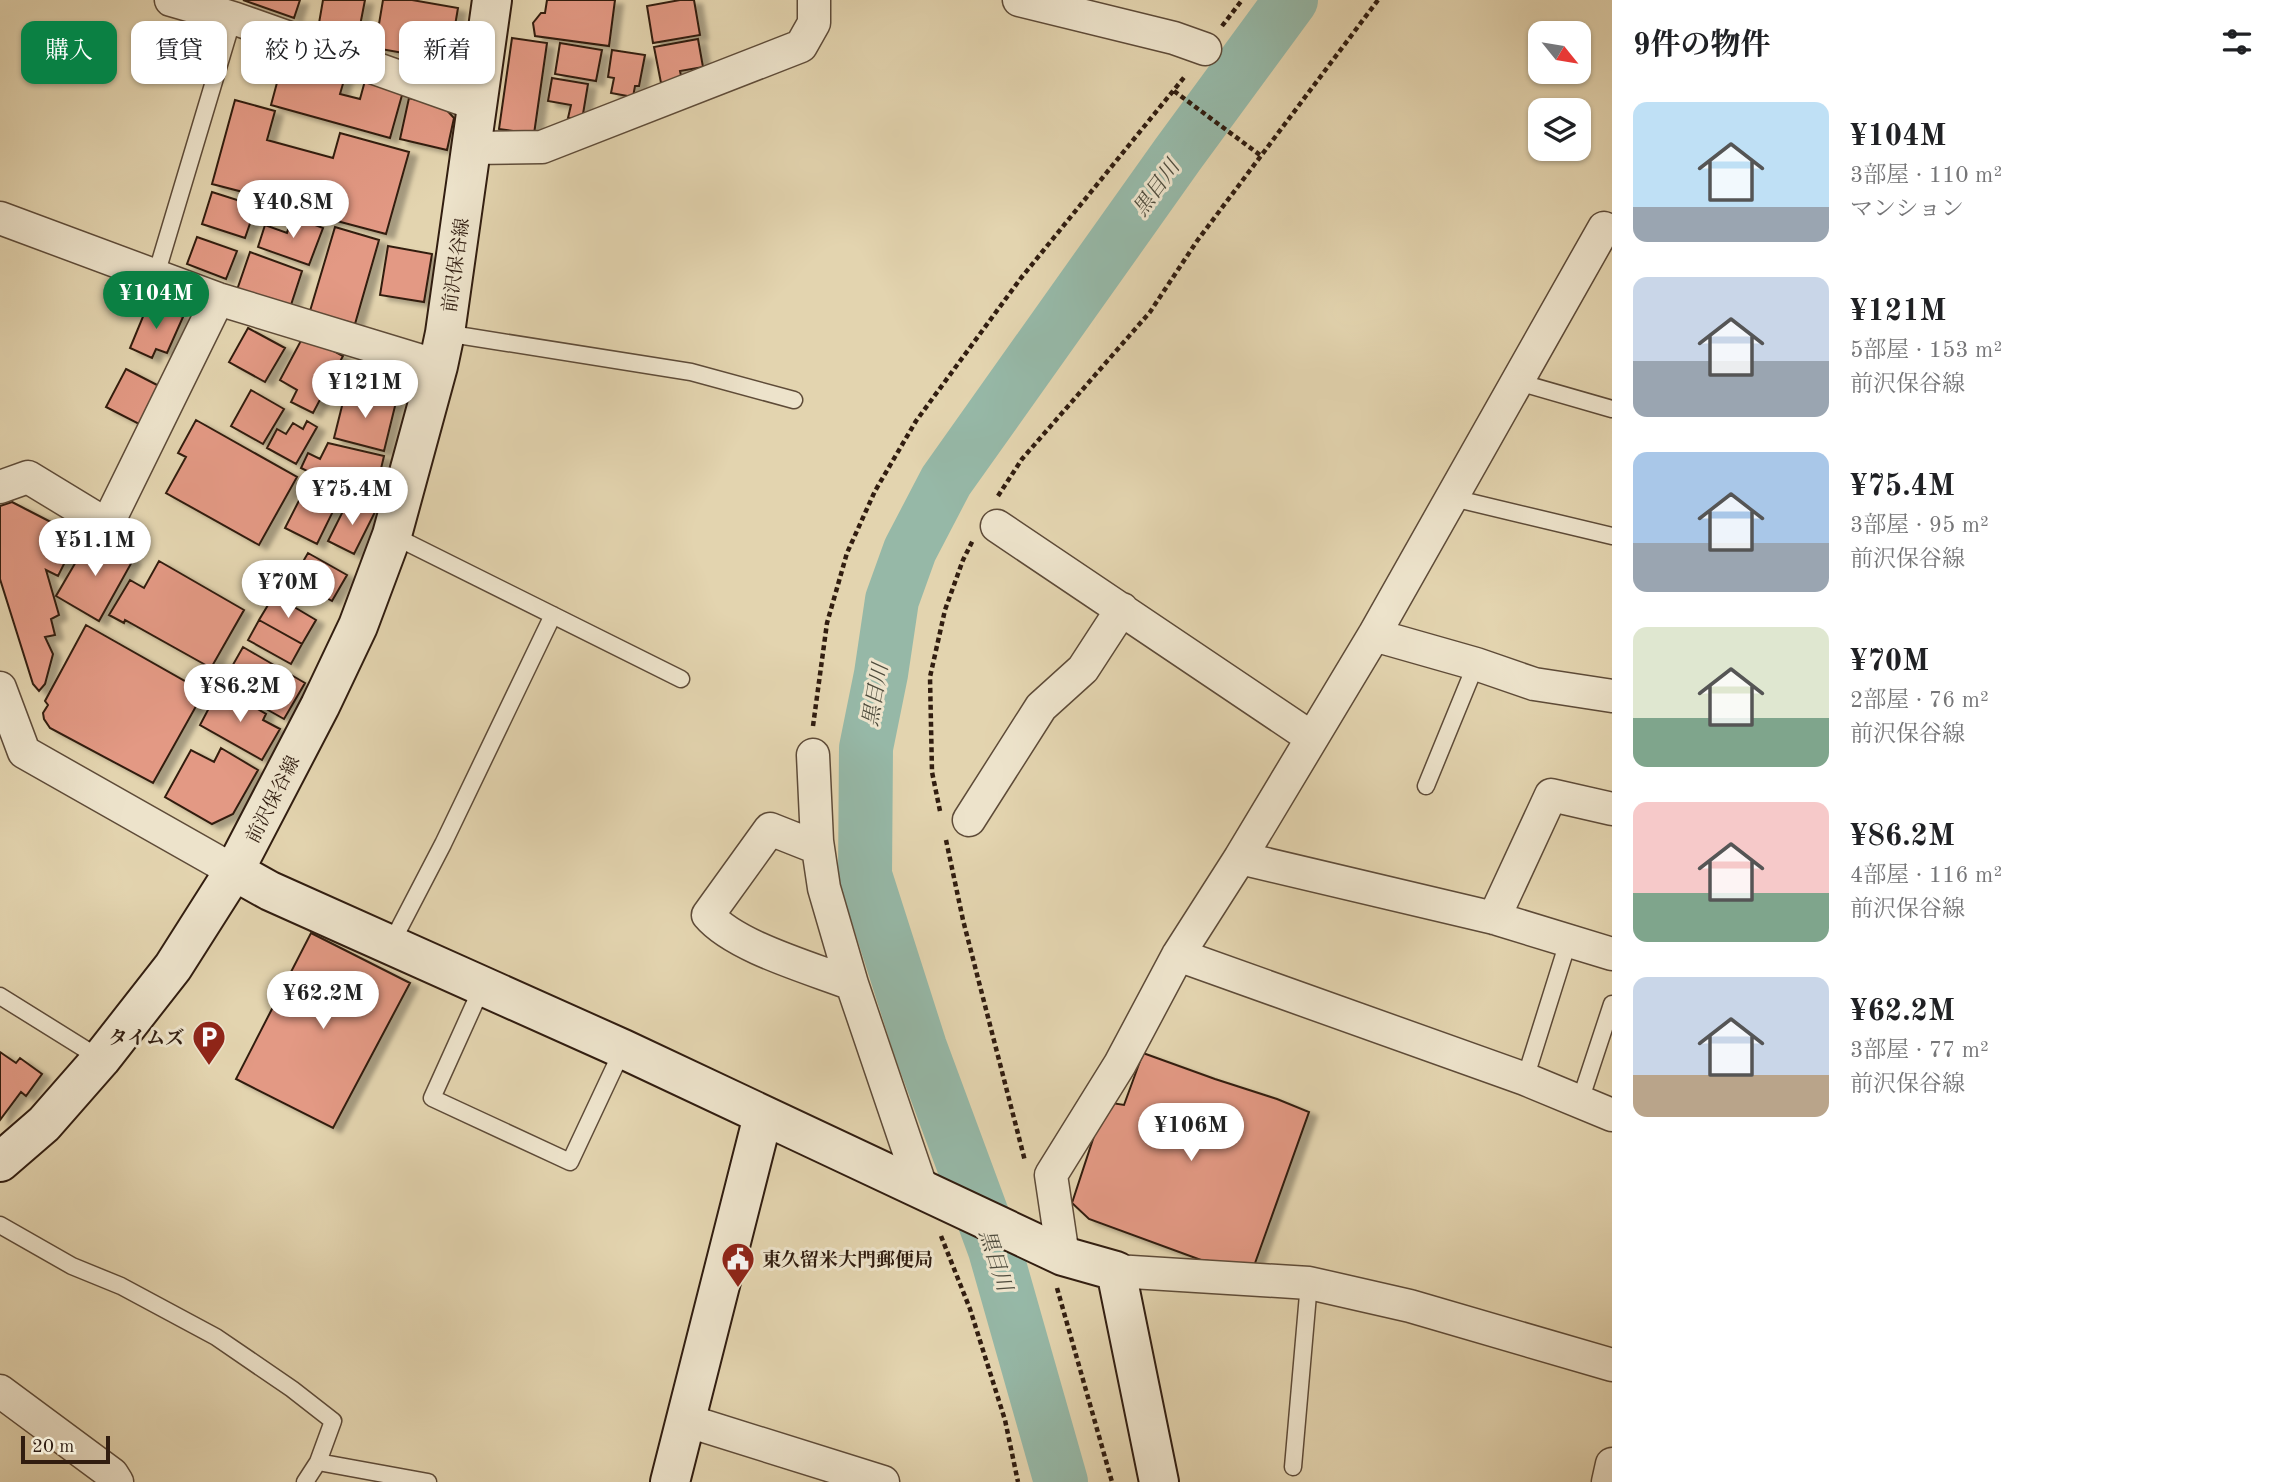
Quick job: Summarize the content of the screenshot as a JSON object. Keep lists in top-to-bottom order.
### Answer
{
  "streets": {
    "street": ["前沢保谷線"]
  },
  "water": ["黒目川"],
  "places": {
    "parking": ["タイムズ"],
    "public building": ["東久留米大門郵便局"]
  },
  "scale_bar": "20 m",
  "north": "bottom right",
  "page": {
    "heading": "9件の物件",
    "chip": [
      "購入",
      "賃貸",
      "絞り込み",
      "新着"
    ],
    "list": [
      {
        "name": "¥104M",
        "note": "3部屋 · 110 m² · マンション"
      },
      {
        "name": "¥121M",
        "note": "5部屋 · 153 m² · 前沢保谷線"
      },
      {
        "name": "¥75.4M",
        "note": "3部屋 · 95 m² · 前沢保谷線"
      },
      {
        "name": "¥70M",
        "note": "2部屋 · 76 m² · 前沢保谷線"
      },
      {
        "name": "¥86.2M",
        "note": "4部屋 · 116 m² · 前沢保谷線"
      },
      {
        "name": "¥62.2M",
        "note": "3部屋 · 77 m² · 前沢保谷線"
      }
    ],
    "price": [
      "¥40.8M",
      "¥104M",
      "¥121M",
      "¥75.4M",
      "¥51.1M",
      "¥70M",
      "¥86.2M",
      "¥62.2M",
      "¥106M"
    ],
    "scale": "20 m"
  }
}
